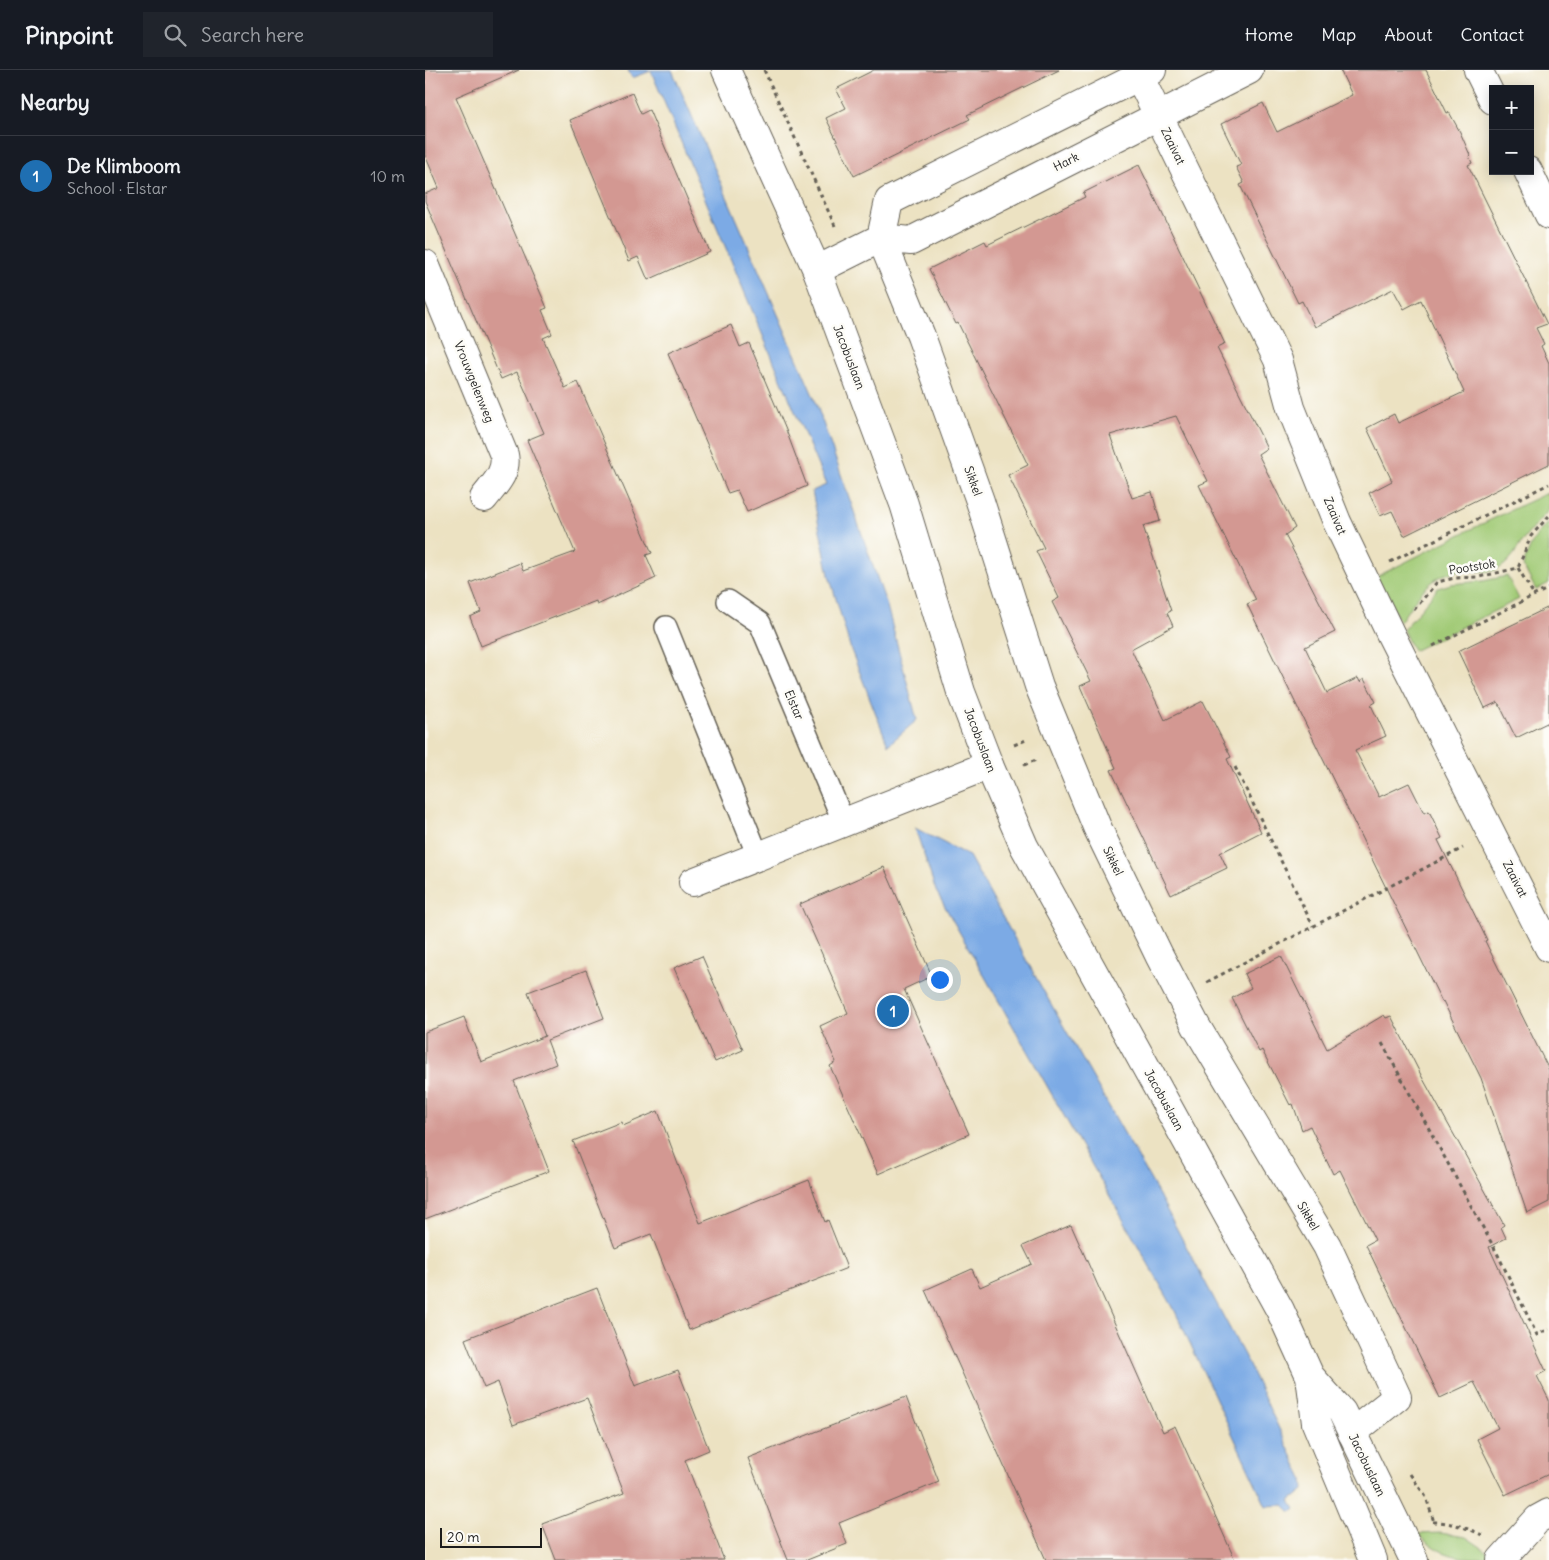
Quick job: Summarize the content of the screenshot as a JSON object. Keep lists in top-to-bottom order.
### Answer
{
  "streets": {
    "street": [
      "Zaaivat",
      "Hark",
      "Jacobuslaan",
      "Vrouwgelenweg",
      "Sikkel"
    ],
    "lane": ["Elstar"],
    "path": ["Pootstok"]
  },
  "crossings": [
    ["Zaaivat", "Hark"],
    ["Zaaivat", "Pootstok"],
    ["Hark", "Sikkel"],
    ["Jacobuslaan", "Sikkel"]
  ],
  "scale_bar": "20 m",
  "page": {
    "header": "Pinpoint",
    "search": "Search here",
    "nav": [
      "Home",
      "Map",
      "About",
      "Contact"
    ],
    "heading": "Nearby",
    "map_buttons": ["+", "−"],
    "list": [
      {
        "mark": "1",
        "name": "De Klimboom",
        "note": "School · Elstar",
        "value": "10 m"
      }
    ],
    "pins": "1",
    "scale": "20 m"
  }
}
